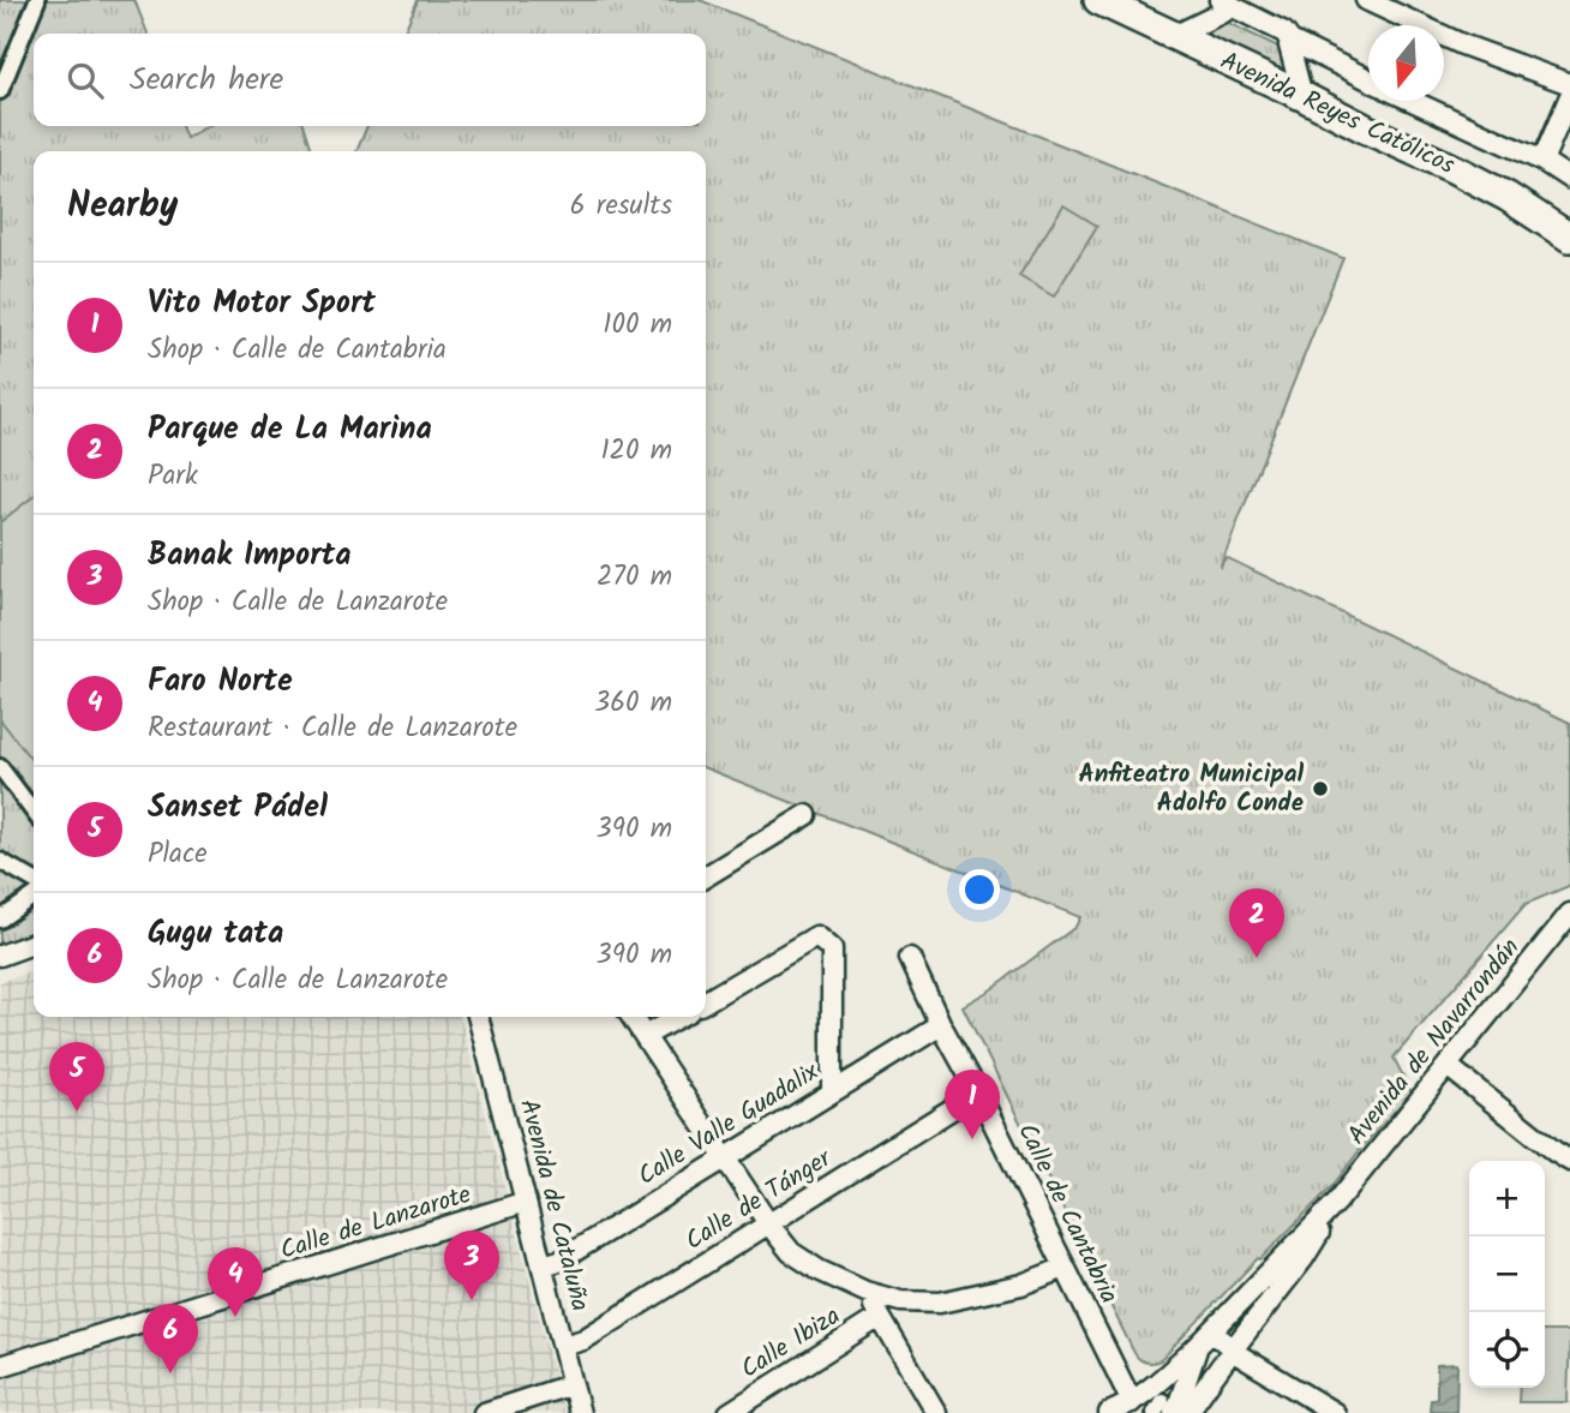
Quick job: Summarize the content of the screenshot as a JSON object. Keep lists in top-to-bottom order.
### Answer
{
  "streets": {
    "main road": ["Avenida Reyes Católicos"],
    "street": [
      "Avenida de Navarrondán",
      "Calle Valle Guadalix",
      "Calle de Tánger",
      "Avenida de Cataluña",
      "Calle de Cantabria",
      "Calle de Lanzarote",
      "Calle Ibiza"
    ]
  },
  "crossings": [
    ["Calle Valle Guadalix", "Avenida de Cataluña"],
    ["Calle Valle Guadalix", "Calle de Cantabria"],
    ["Calle de Tánger", "Avenida de Cataluña"],
    ["Calle de Tánger", "Calle de Cantabria"],
    ["Avenida de Cataluña", "Calle de Lanzarote"]
  ],
  "places": ["Anfiteatro Municipal Adolfo Conde"],
  "north": "bottom",
  "page": {
    "search": "Search here",
    "heading": ["Nearby", "6 results"],
    "list": [
      {
        "mark": "1",
        "name": "Vito Motor Sport",
        "note": "Shop · Calle de Cantabria",
        "value": "100 m"
      },
      {
        "mark": "2",
        "name": "Parque de La Marina",
        "note": "Park",
        "value": "120 m"
      },
      {
        "mark": "3",
        "name": "Banak Importa",
        "note": "Shop · Calle de Lanzarote",
        "value": "270 m"
      },
      {
        "mark": "4",
        "name": "Faro Norte",
        "note": "Restaurant · Calle de Lanzarote",
        "value": "360 m"
      },
      {
        "mark": "5",
        "name": "Sanset Pádel",
        "note": "Place",
        "value": "390 m"
      },
      {
        "mark": "6",
        "name": "Gugu tata",
        "note": "Shop · Calle de Lanzarote",
        "value": "390 m"
      }
    ],
    "pins": [
      "2",
      "5",
      "1",
      "3",
      "4",
      "6"
    ],
    "map_buttons": ["+", "−"]
  }
}
